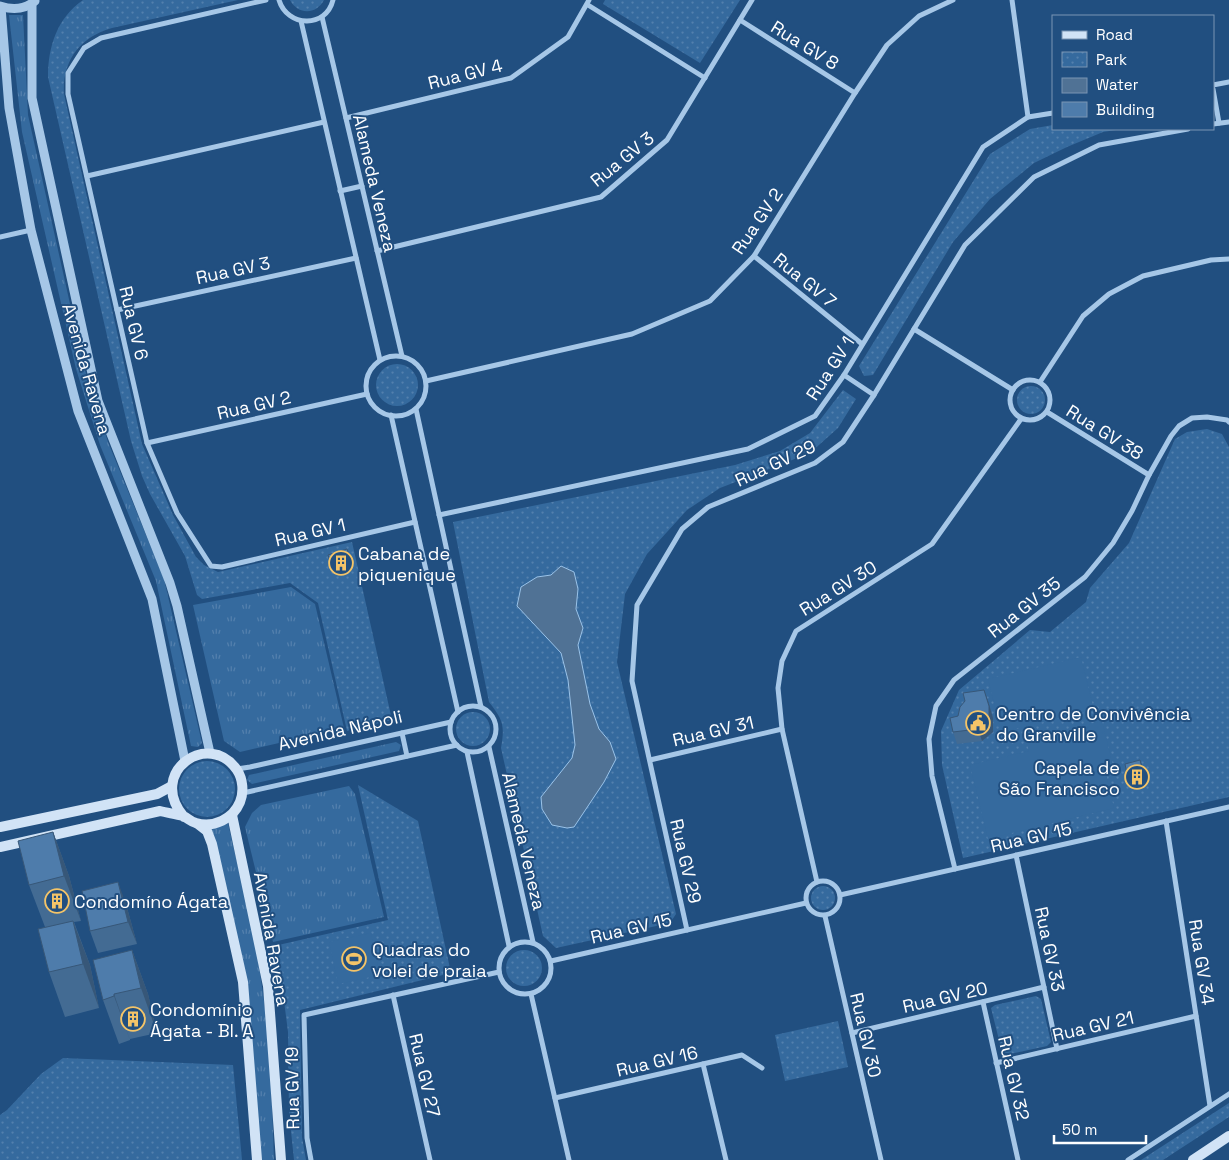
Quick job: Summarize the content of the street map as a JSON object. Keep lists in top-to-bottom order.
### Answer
{
  "streets": {
    "main road": ["Avenida Ravena"],
    "street": [
      "Rua GV 8",
      "Rua GV 4",
      "Rua GV 3",
      "Alameda Veneza",
      "Rua GV 2",
      "Rua GV 7",
      "Rua GV 6",
      "Rua GV 1",
      "Rua GV 38",
      "Rua GV 29",
      "Rua GV 30",
      "Rua GV 35",
      "Avenida Nápoli",
      "Rua GV 31",
      "Rua GV 15",
      "Rua GV 33",
      "Rua GV 34",
      "Rua GV 20",
      "Rua GV 21",
      "Rua GV 16",
      "Rua GV 27",
      "Rua GV 32",
      "Rua GV 19"
    ]
  },
  "crossings": [
    ["Rua GV 8", "Rua GV 3"],
    ["Rua GV 8", "Rua GV 2"],
    ["Rua GV 4", "Alameda Veneza"],
    ["Rua GV 3", "Alameda Veneza"],
    ["Rua GV 3", "Rua GV 6"],
    ["Alameda Veneza", "Rua GV 2"],
    ["Alameda Veneza", "Avenida Nápoli"],
    ["Alameda Veneza", "Rua GV 15"],
    ["Rua GV 2", "Rua GV 7"],
    ["Rua GV 2", "Rua GV 6"],
    ["Rua GV 7", "Rua GV 1"],
    ["Rua GV 6", "Rua GV 1"],
    ["Avenida Ravena", "Avenida Nápoli"],
    ["Rua GV 38", "Rua GV 30"],
    ["Rua GV 38", "Rua GV 35"],
    ["Rua GV 29", "Rua GV 31"],
    ["Rua GV 29", "Rua GV 15"],
    ["Rua GV 30", "Rua GV 31"],
    ["Rua GV 30", "Rua GV 15"],
    ["Rua GV 30", "Rua GV 20"],
    ["Rua GV 35", "Rua GV 15"],
    ["Rua GV 15", "Rua GV 33"],
    ["Rua GV 15", "Rua GV 34"],
    ["Rua GV 33", "Rua GV 20"],
    ["Rua GV 33", "Rua GV 21"],
    ["Rua GV 34", "Rua GV 21"],
    ["Rua GV 20", "Rua GV 32"],
    ["Rua GV 21", "Rua GV 32"],
    ["Rua GV 27", "Rua GV 19"]
  ],
  "places": {
    "building": [
      "Cabana de piquenique",
      "Capela de São Francisco",
      "Condomíno Ágata",
      "Condomínio Ágata - Bl. A"
    ],
    "public building": ["Centro de Convivência do Granville"],
    "sports": ["Quadras do volei de praia"]
  },
  "legend": [
    "Road",
    "Park",
    "Water",
    "Building"
  ],
  "scale_bar": "50 m"
}
